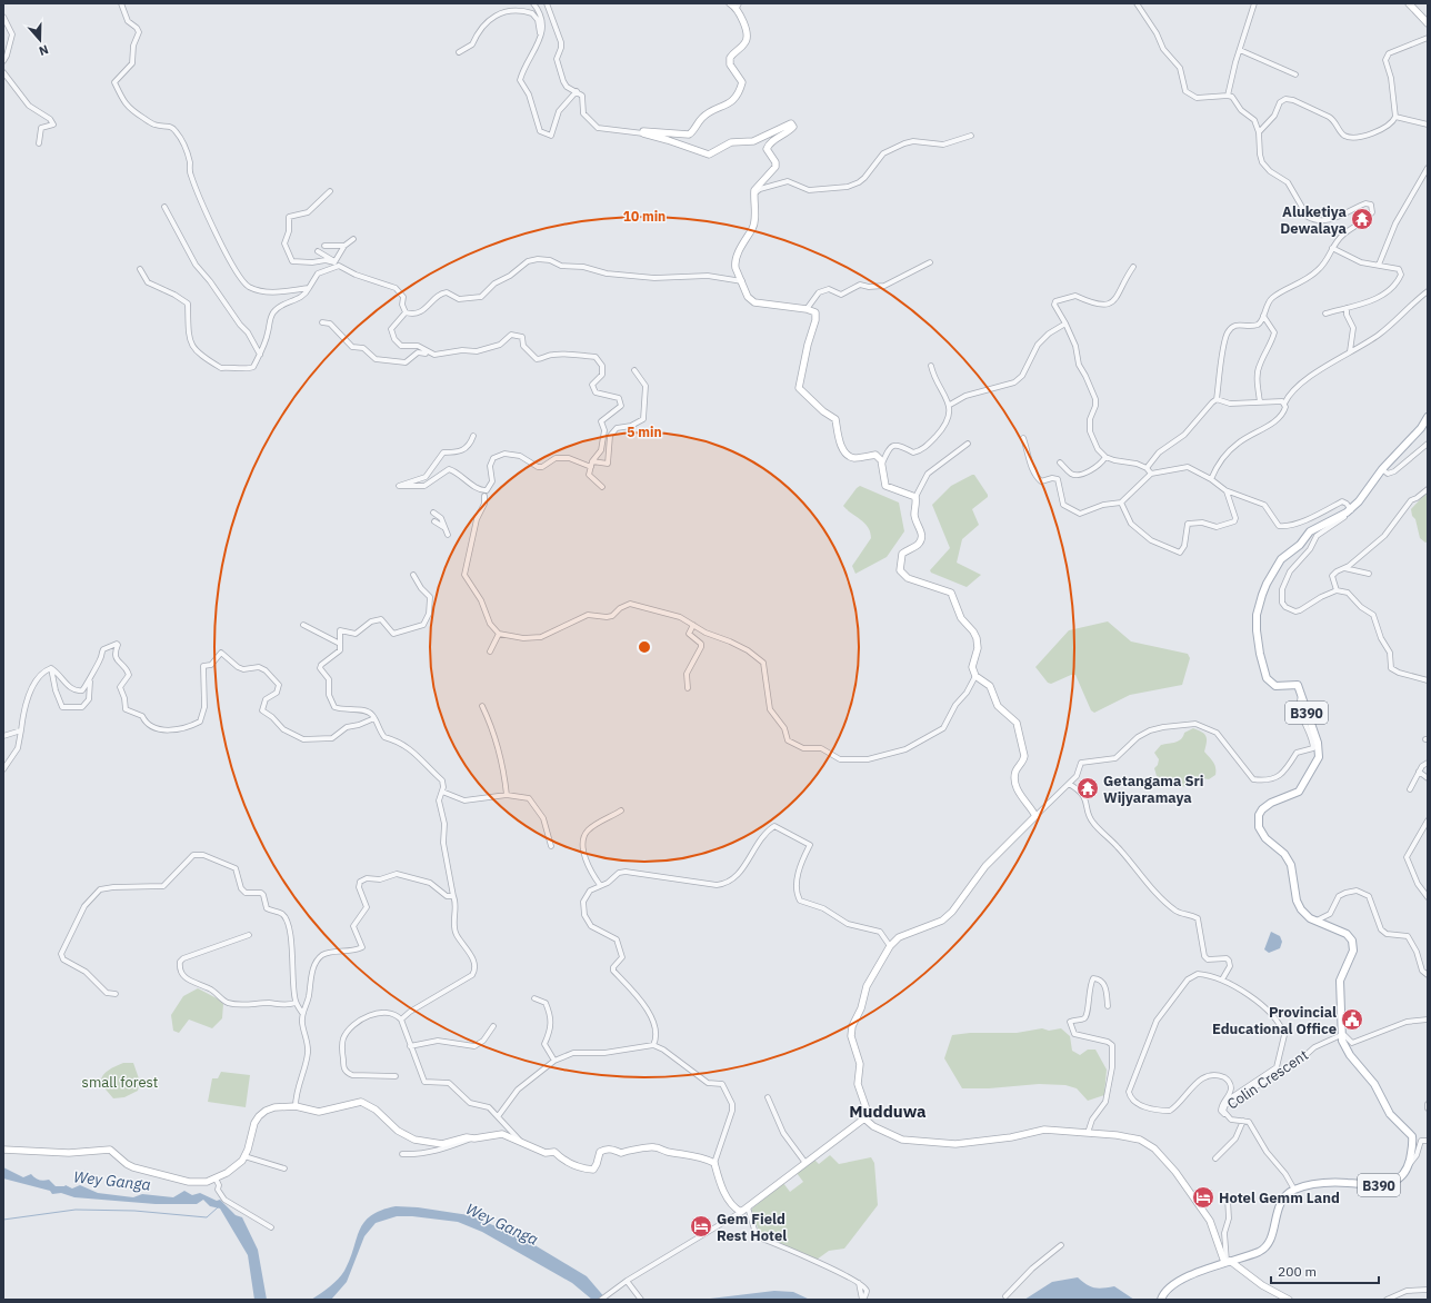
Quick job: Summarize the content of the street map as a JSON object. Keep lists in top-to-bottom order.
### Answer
{
  "streets": {
    "main road": ["B390"],
    "street": ["Colin Crescent"]
  },
  "crossings": [
    ["B390", "Colin Crescent"]
  ],
  "districts": ["Mudduwa"],
  "water": ["Wey Ganga"],
  "parks": ["small forest"],
  "places": {
    "temple": ["Aluketiya Dewalaya", "Getangama Sri Wijyaramaya"],
    "public building": ["Provincial Educational Office"],
    "hotel": ["Hotel Gemm Land", "Gem Field Rest Hotel"]
  },
  "scale_bar": "200 m",
  "north": "bottom",
  "rings": ["10 min", "5 min"]
}
